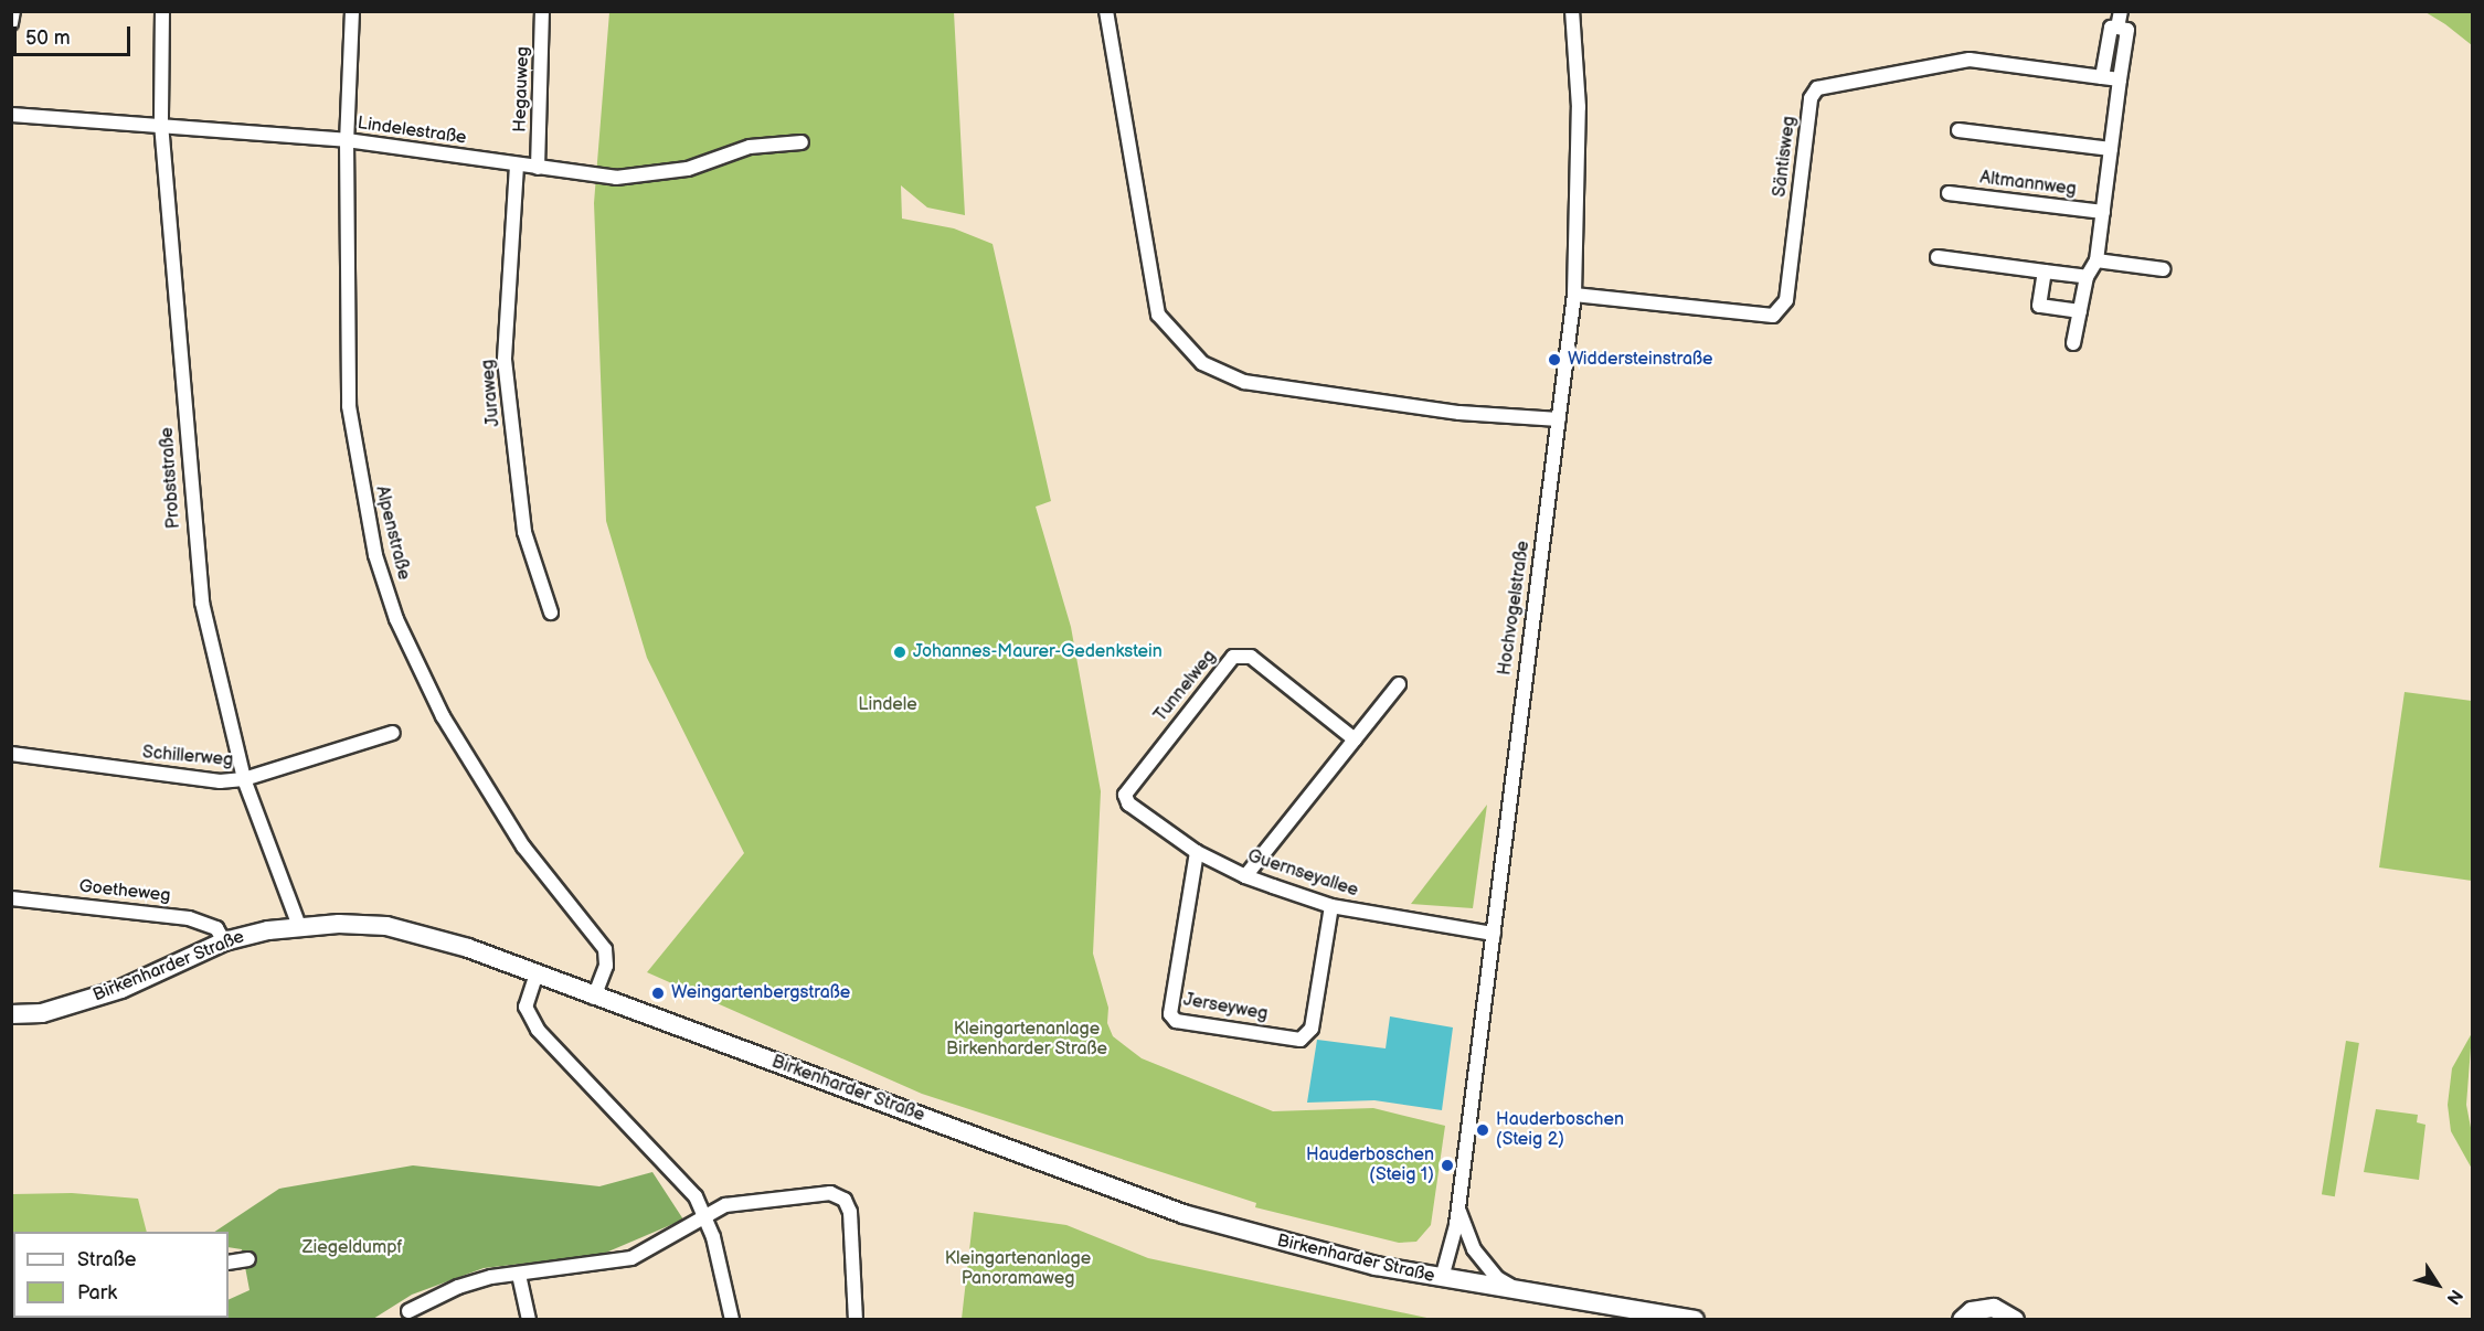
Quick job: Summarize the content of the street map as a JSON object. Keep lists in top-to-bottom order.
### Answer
{
  "streets": {
    "main road": ["Birkenharder Straße"],
    "street": [
      "Hegauweg",
      "Lindelestraße",
      "Säntisweg",
      "Altmannweg",
      "Juraweg",
      "Probststraße",
      "Alpenstraße",
      "Hochvogelstraße",
      "Tunnelweg",
      "Schillerweg",
      "Guernseyallee",
      "Goetheweg",
      "Jerseyweg"
    ]
  },
  "crossings": [
    ["Hegauweg", "Lindelestraße"],
    ["Lindelestraße", "Juraweg"],
    ["Lindelestraße", "Probststraße"],
    ["Lindelestraße", "Alpenstraße"],
    ["Säntisweg", "Hochvogelstraße"],
    ["Probststraße", "Schillerweg"],
    ["Probststraße", "Birkenharder Straße"],
    ["Alpenstraße", "Birkenharder Straße"],
    ["Hochvogelstraße", "Guernseyallee"],
    ["Hochvogelstraße", "Birkenharder Straße"],
    ["Tunnelweg", "Guernseyallee"],
    ["Guernseyallee", "Jerseyweg"],
    ["Goetheweg", "Birkenharder Straße"]
  ],
  "parks": [
    "Lindele",
    "Kleingartenanlage Birkenharder Straße",
    "Ziegeldumpf",
    "Kleingartenanlage Panoramaweg"
  ],
  "places": [
    "Widdersteinstraße",
    "Johannes-Maurer-Gedenkstein",
    "Weingartenbergstraße",
    "Hauderboschen (Steig 2)",
    "Hauderboschen (Steig 1)"
  ],
  "legend": ["Straße", "Park"],
  "scale_bar": "50 m",
  "north": "bottom right"
}
